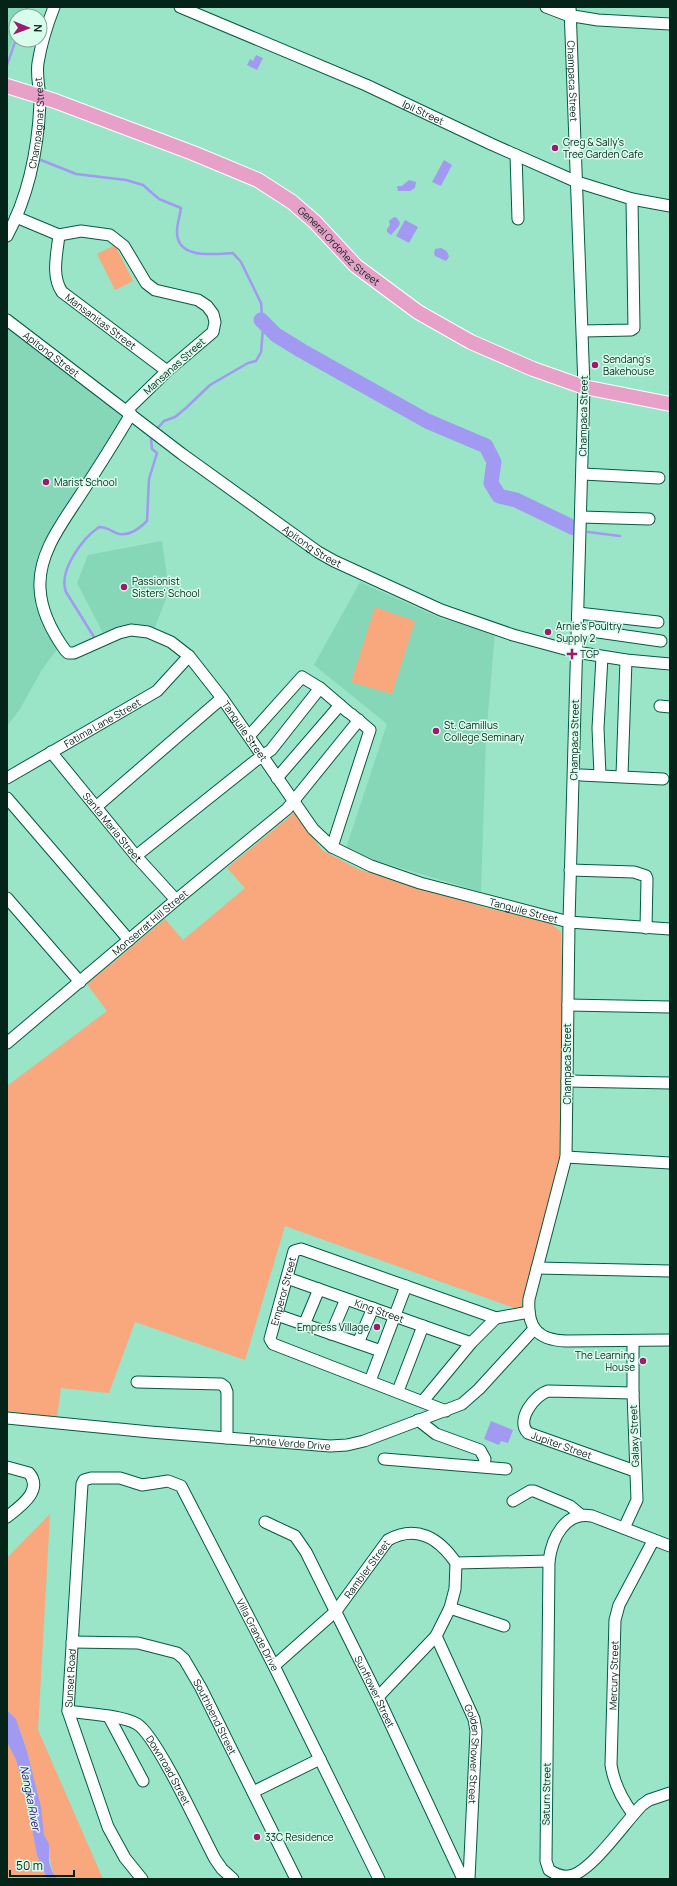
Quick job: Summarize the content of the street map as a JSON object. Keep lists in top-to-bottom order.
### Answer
{
  "streets": {
    "main road": ["General Ordoñez Street"],
    "street": [
      "Champaca Street",
      "Ipil Street",
      "Champagnat Street",
      "Mansanitas Street",
      "Apitong Street",
      "Mansanas Street",
      "Fatima Lane Street",
      "Tanguile Street",
      "Santa Maria Street",
      "Monserrat Hill Street",
      "Emperor Street",
      "King Street",
      "Galaxy Street",
      "Ponte Verde Drive",
      "Jupiter Street",
      "Rambler Street",
      "Villa Grande Drive",
      "Mercury Street",
      "Sunset Road",
      "Sunflower Street",
      "Southbend Street",
      "Golden Shower Street",
      "Downroad Street",
      "Saturn Street"
    ]
  },
  "crossings": [
    ["Champaca Street", "Ipil Street"],
    ["Champaca Street", "General Ordoñez Street"],
    ["Champaca Street", "Apitong Street"],
    ["Champaca Street", "Tanguile Street"],
    ["Champaca Street", "Emperor Street"],
    ["Champaca Street", "Ponte Verde Drive"],
    ["Champagnat Street", "General Ordoñez Street"],
    ["Mansanitas Street", "Mansanas Street"],
    ["Apitong Street", "Mansanas Street"],
    ["Apitong Street", "Tanguile Street"],
    ["Mansanas Street", "Tanguile Street"],
    ["Fatima Lane Street", "Tanguile Street"],
    ["Fatima Lane Street", "Santa Maria Street"],
    ["Tanguile Street", "Monserrat Hill Street"],
    ["Santa Maria Street", "Monserrat Hill Street"],
    ["Emperor Street", "King Street"],
    ["Emperor Street", "Ponte Verde Drive"],
    ["Galaxy Street", "Jupiter Street"],
    ["Rambler Street", "Villa Grande Drive"],
    ["Rambler Street", "Sunflower Street"],
    ["Villa Grande Drive", "Sunset Road"],
    ["Mercury Street", "Saturn Street"],
    ["Sunset Road", "Southbend Street"],
    ["Sunset Road", "Downroad Street"]
  ],
  "water": ["Nangka River"],
  "places": {
    "other": [
      "Greg & Sally's Tree Garden Cafe",
      "Sendang's Bakehouse",
      "Marist School",
      "Passionist Sisters' School",
      "Arnie's Poultry Supply 2",
      "St. Camillus College Seminary",
      "Empress Village",
      "The Learning House",
      "33C Residence"
    ],
    "health": ["TGP"]
  },
  "scale_bar": "50 m",
  "north": "right"
}
